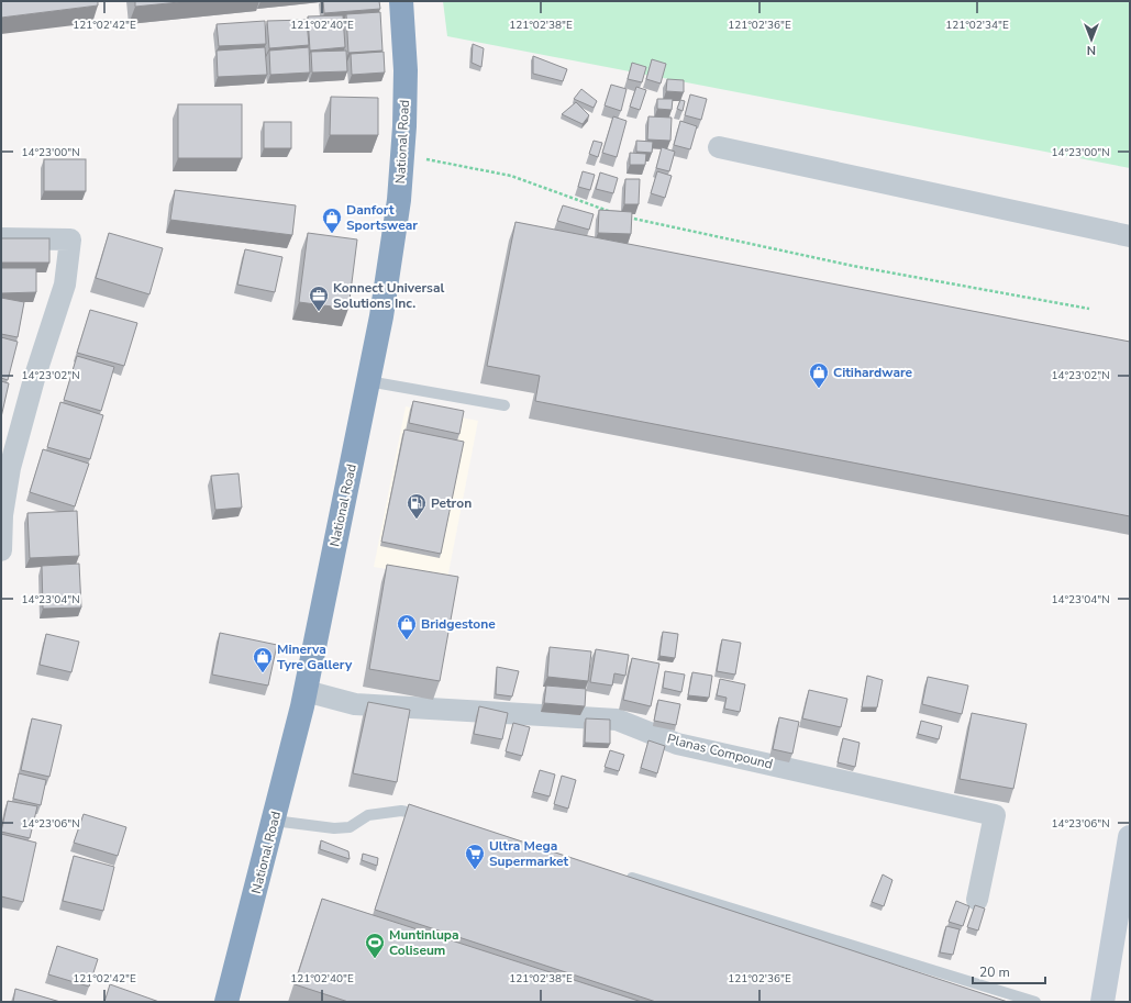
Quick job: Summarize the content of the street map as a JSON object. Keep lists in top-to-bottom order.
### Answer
{
  "streets": {
    "highway": ["National Road"],
    "street": ["Planas Compound"]
  },
  "crossings": [
    ["National Road", "Planas Compound"]
  ],
  "places": {
    "shop": [
      "Danfort Sportswear",
      "Citihardware",
      "Bridgestone",
      "Minerva Tyre Gallery"
    ],
    "office": ["Konnect Universal Solutions Inc."],
    "fuel station": ["Petron"],
    "supermarket": ["Ultra Mega Supermarket"],
    "sports": ["Muntinlupa Coliseum"]
  },
  "scale_bar": "20 m",
  "north": "bottom",
  "coordinates": [
    "121°02'42\"E",
    "121°02'40\"E",
    "121°02'38\"E",
    "121°02'36\"E",
    "121°02'34\"E",
    "14°23'00\"N",
    "14°23'02\"N",
    "14°23'04\"N",
    "14°23'06\"N"
  ]
}
